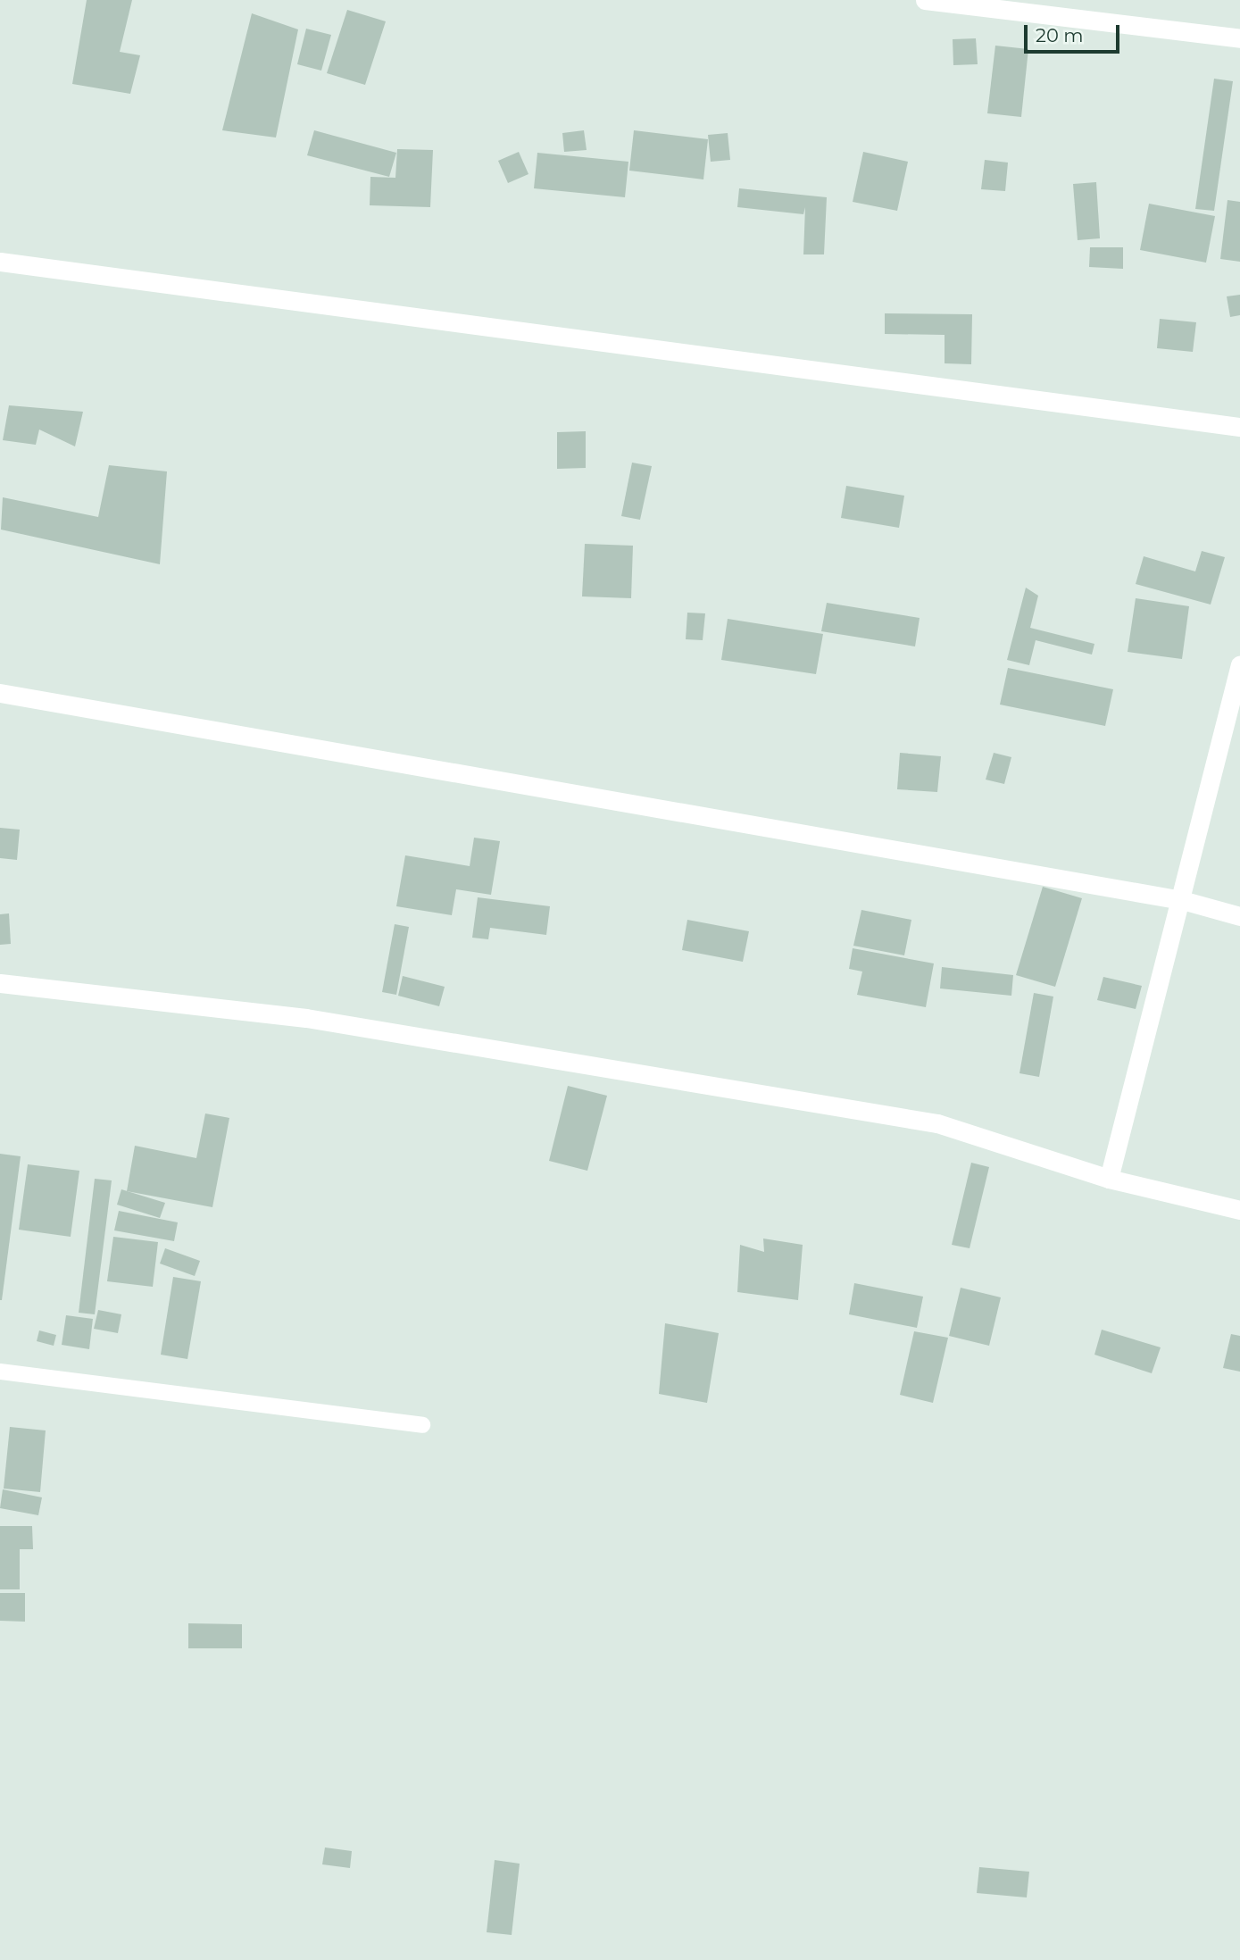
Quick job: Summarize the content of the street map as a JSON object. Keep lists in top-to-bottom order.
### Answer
{
  "scale_bar": "20 m"
}
